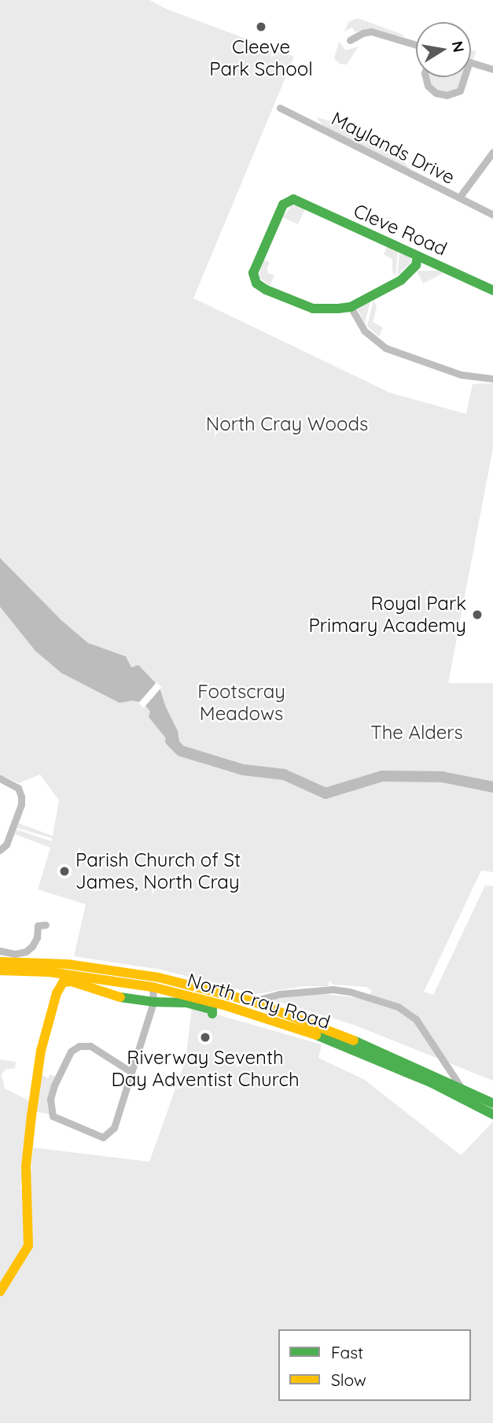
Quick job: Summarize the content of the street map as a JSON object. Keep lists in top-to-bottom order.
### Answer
{
  "streets": {
    "main road": ["Cleve Road", "North Cray Road"],
    "street": ["Maylands Drive"]
  },
  "parks": ["North Cray Woods", "Footscray Meadows", "The Alders"],
  "places": [
    "Cleeve Park School",
    "Royal Park Primary Academy",
    "Parish Church of St James, North Cray",
    "Riverway Seventh Day Adventist Church"
  ],
  "legend": ["Fast", "Slow"],
  "north": "right"
}
